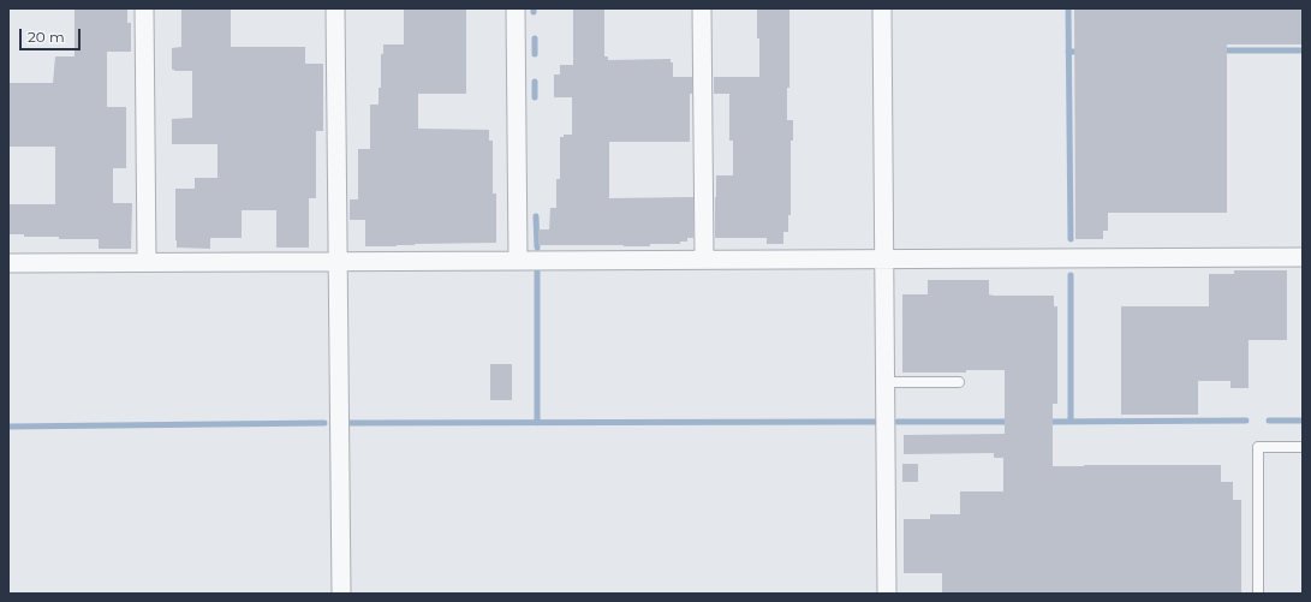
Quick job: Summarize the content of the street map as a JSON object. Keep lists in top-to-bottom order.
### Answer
{
  "scale_bar": "20 m"
}
